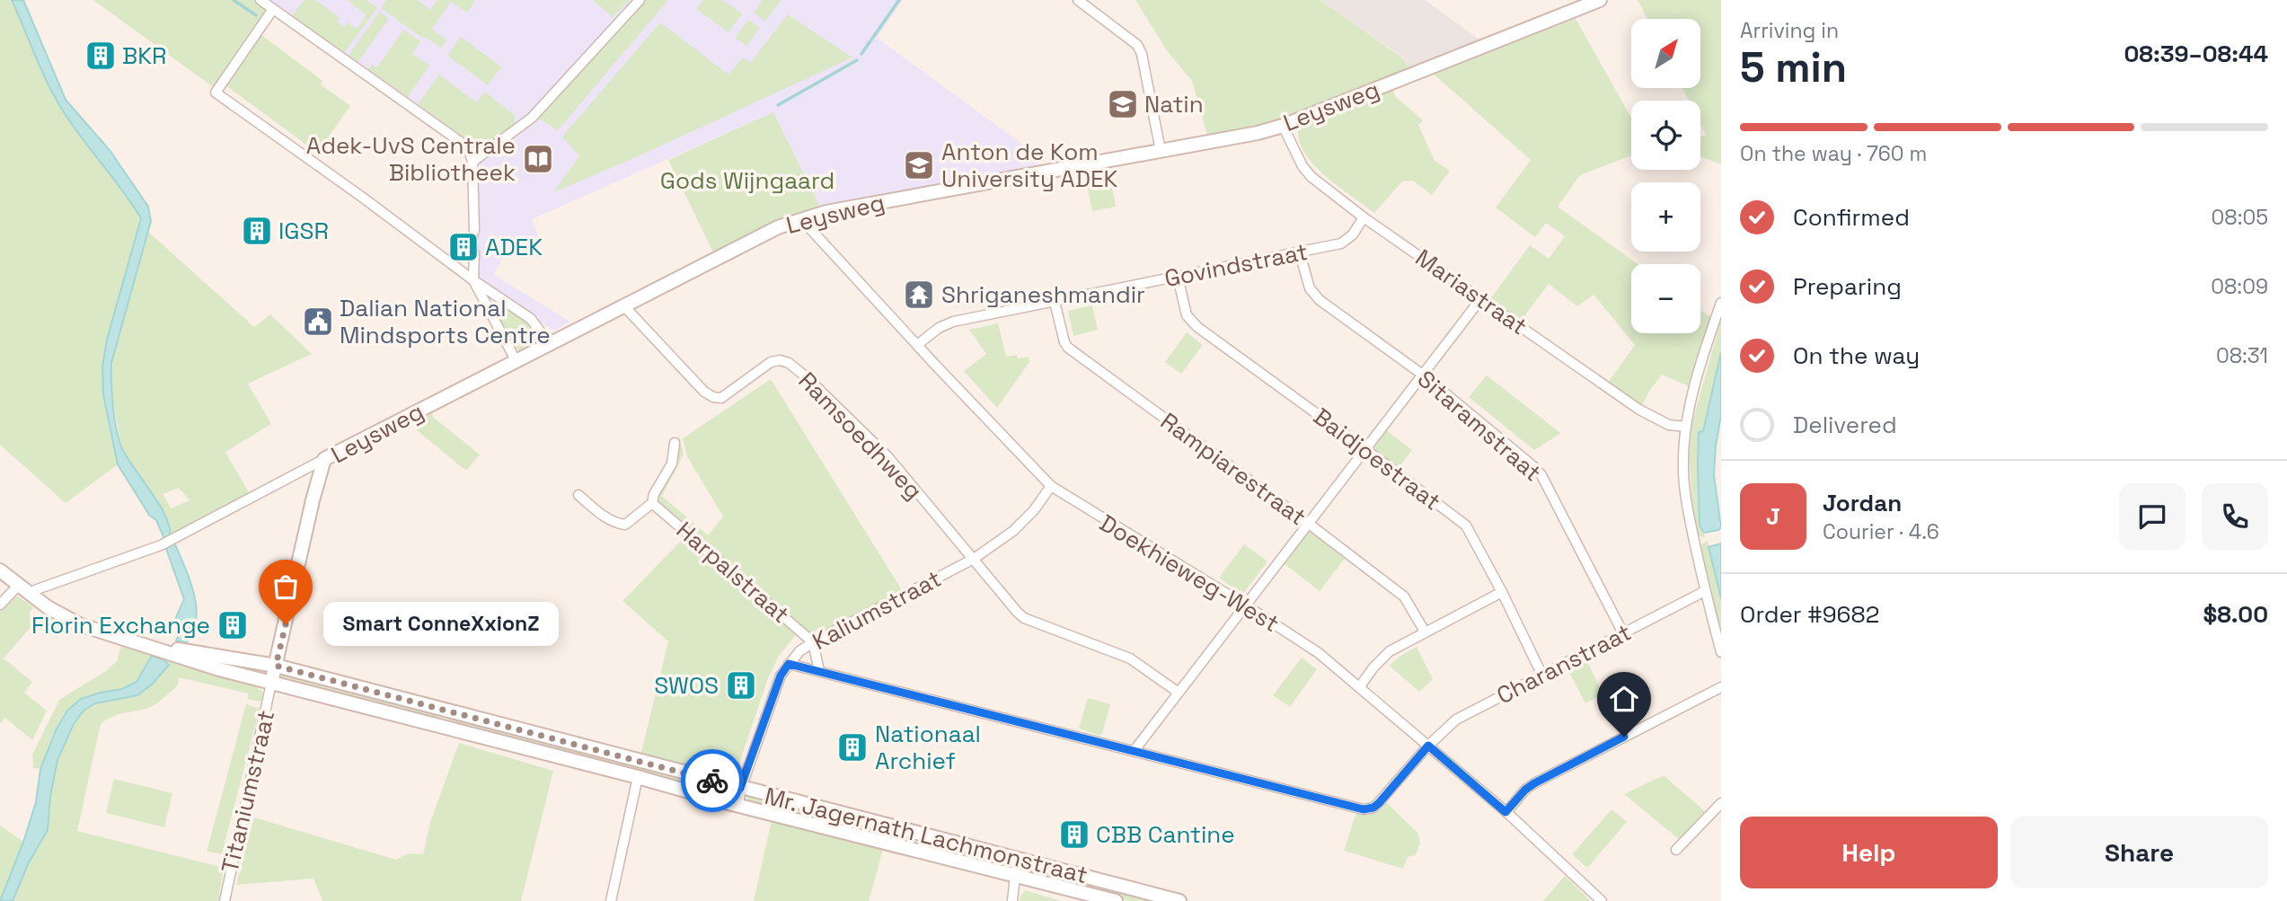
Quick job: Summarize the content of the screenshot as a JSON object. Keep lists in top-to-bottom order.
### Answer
{
  "streets": {
    "main road": ["Leysweg", "Mr. Jagernath Lachmonstraat"],
    "street": [
      "Govindstraat",
      "Mariastraat",
      "Sitaramstraat",
      "Ramsoedhweg",
      "Baidjoestraat",
      "Rampiarestraat",
      "Harpalstraat",
      "Doekhieweg-West",
      "Kaliumstraat",
      "Charanstraat",
      "Titaniumstraat"
    ]
  },
  "crossings": [
    ["Leysweg", "Mariastraat"],
    ["Leysweg", "Ramsoedhweg"],
    ["Leysweg", "Doekhieweg-West"],
    ["Leysweg", "Titaniumstraat"],
    ["Leysweg", "Mr. Jagernath Lachmonstraat"],
    ["Govindstraat", "Mariastraat"],
    ["Govindstraat", "Sitaramstraat"],
    ["Govindstraat", "Baidjoestraat"],
    ["Govindstraat", "Rampiarestraat"],
    ["Govindstraat", "Doekhieweg-West"],
    ["Sitaramstraat", "Charanstraat"],
    ["Ramsoedhweg", "Kaliumstraat"],
    ["Baidjoestraat", "Charanstraat"],
    ["Harpalstraat", "Kaliumstraat"],
    ["Doekhieweg-West", "Kaliumstraat"],
    ["Doekhieweg-West", "Charanstraat"],
    ["Kaliumstraat", "Charanstraat"],
    ["Kaliumstraat", "Mr. Jagernath Lachmonstraat"],
    ["Titaniumstraat", "Mr. Jagernath Lachmonstraat"]
  ],
  "parks": ["Gods Wijngaard"],
  "places": {
    "building": [
      "BKR",
      "IGSR",
      "ADEK",
      "Florin Exchange",
      "SWOS",
      "Nationaal Archief",
      "CBB Cantine"
    ],
    "school or university": ["Natin", "Anton de Kom University ADEK"],
    "library": ["Adek-UvS Centrale Bibliotheek"],
    "temple": ["Shriganeshmandir"],
    "public building": ["Dalian National Mindsports Centre"],
    "other": ["Smart ConneXxionZ"]
  },
  "north": "top right",
  "page": {
    "heading": ["5 min", "Arriving in", "08:39–08:44"],
    "panel": [
      "Jordan",
      "Courier · 4.6",
      "Order #9682",
      "$8.00"
    ],
    "map_buttons": ["+", "−"],
    "bar": "On the way · 760 m",
    "list": [
      ["Confirmed", "08:05"],
      ["Preparing", "08:09"],
      ["On the way", "08:31"],
      "Delivered"
    ],
    "round": "J",
    "bubble": "Smart ConneXxionZ",
    "buttons": ["Help", "Share"]
  }
}
